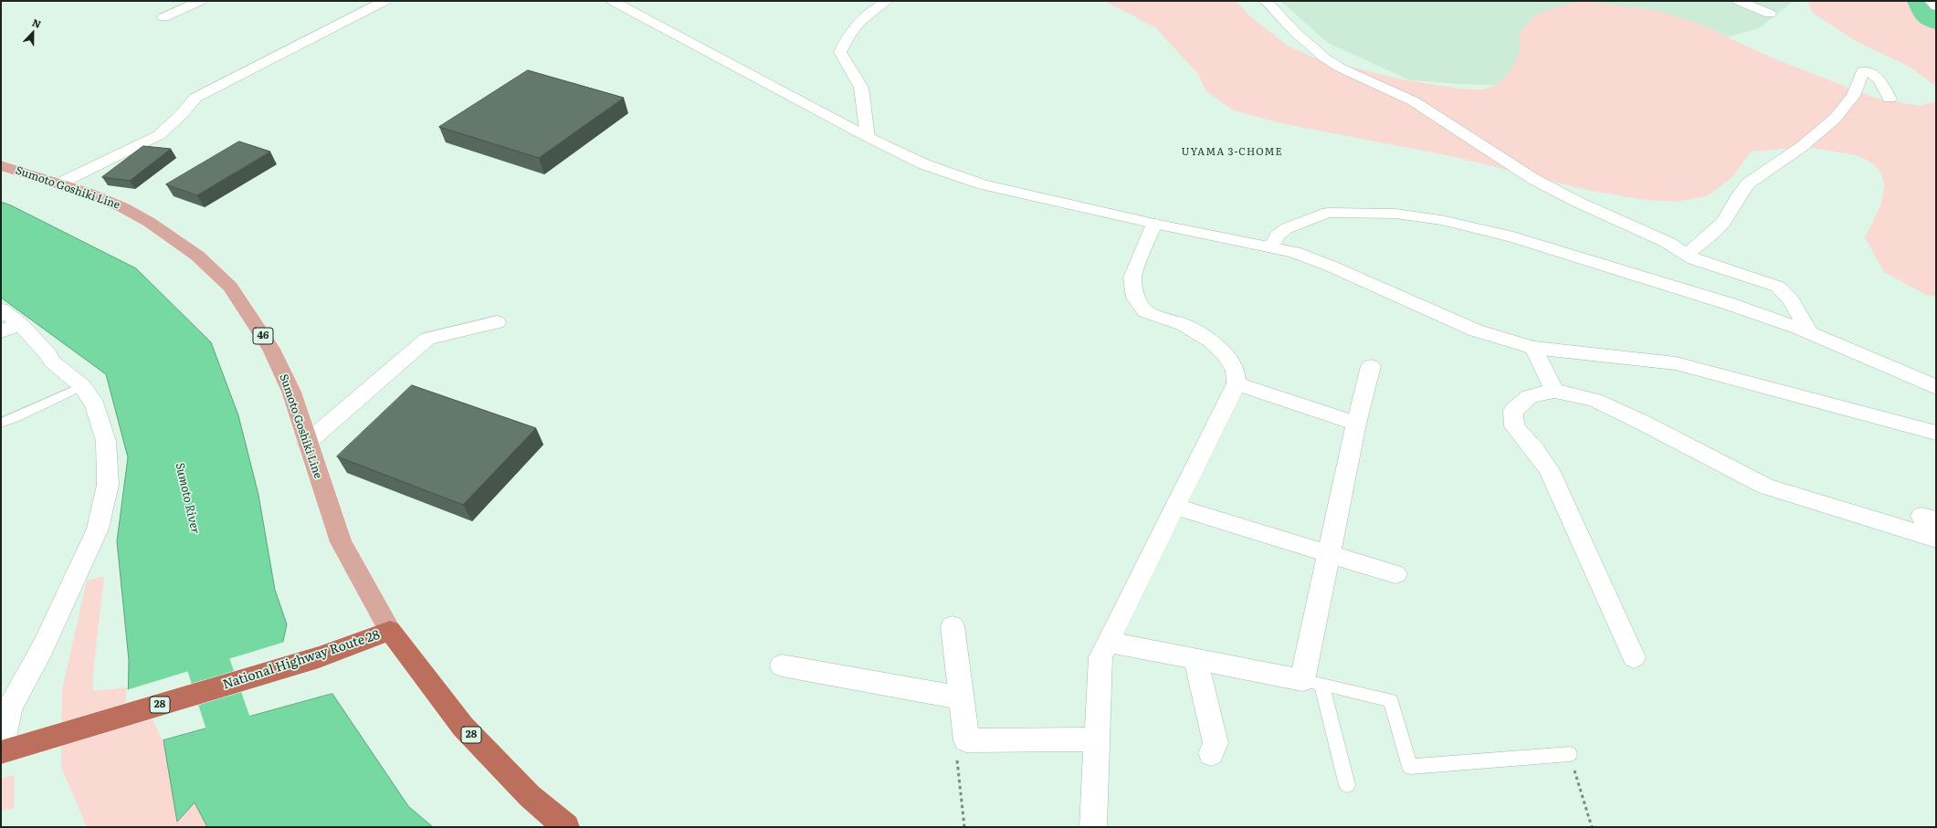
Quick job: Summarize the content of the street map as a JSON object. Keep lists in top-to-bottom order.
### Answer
{
  "streets": {
    "highway": ["National Highway Route 28", "28"],
    "main road": ["Sumoto Goshiki Line", "46"]
  },
  "crossings": [
    ["Sumoto Goshiki Line", "National Highway Route 28"]
  ],
  "districts": ["UYAMA 3-CHOME"],
  "water": ["Sumoto River"],
  "north": "top"
}
